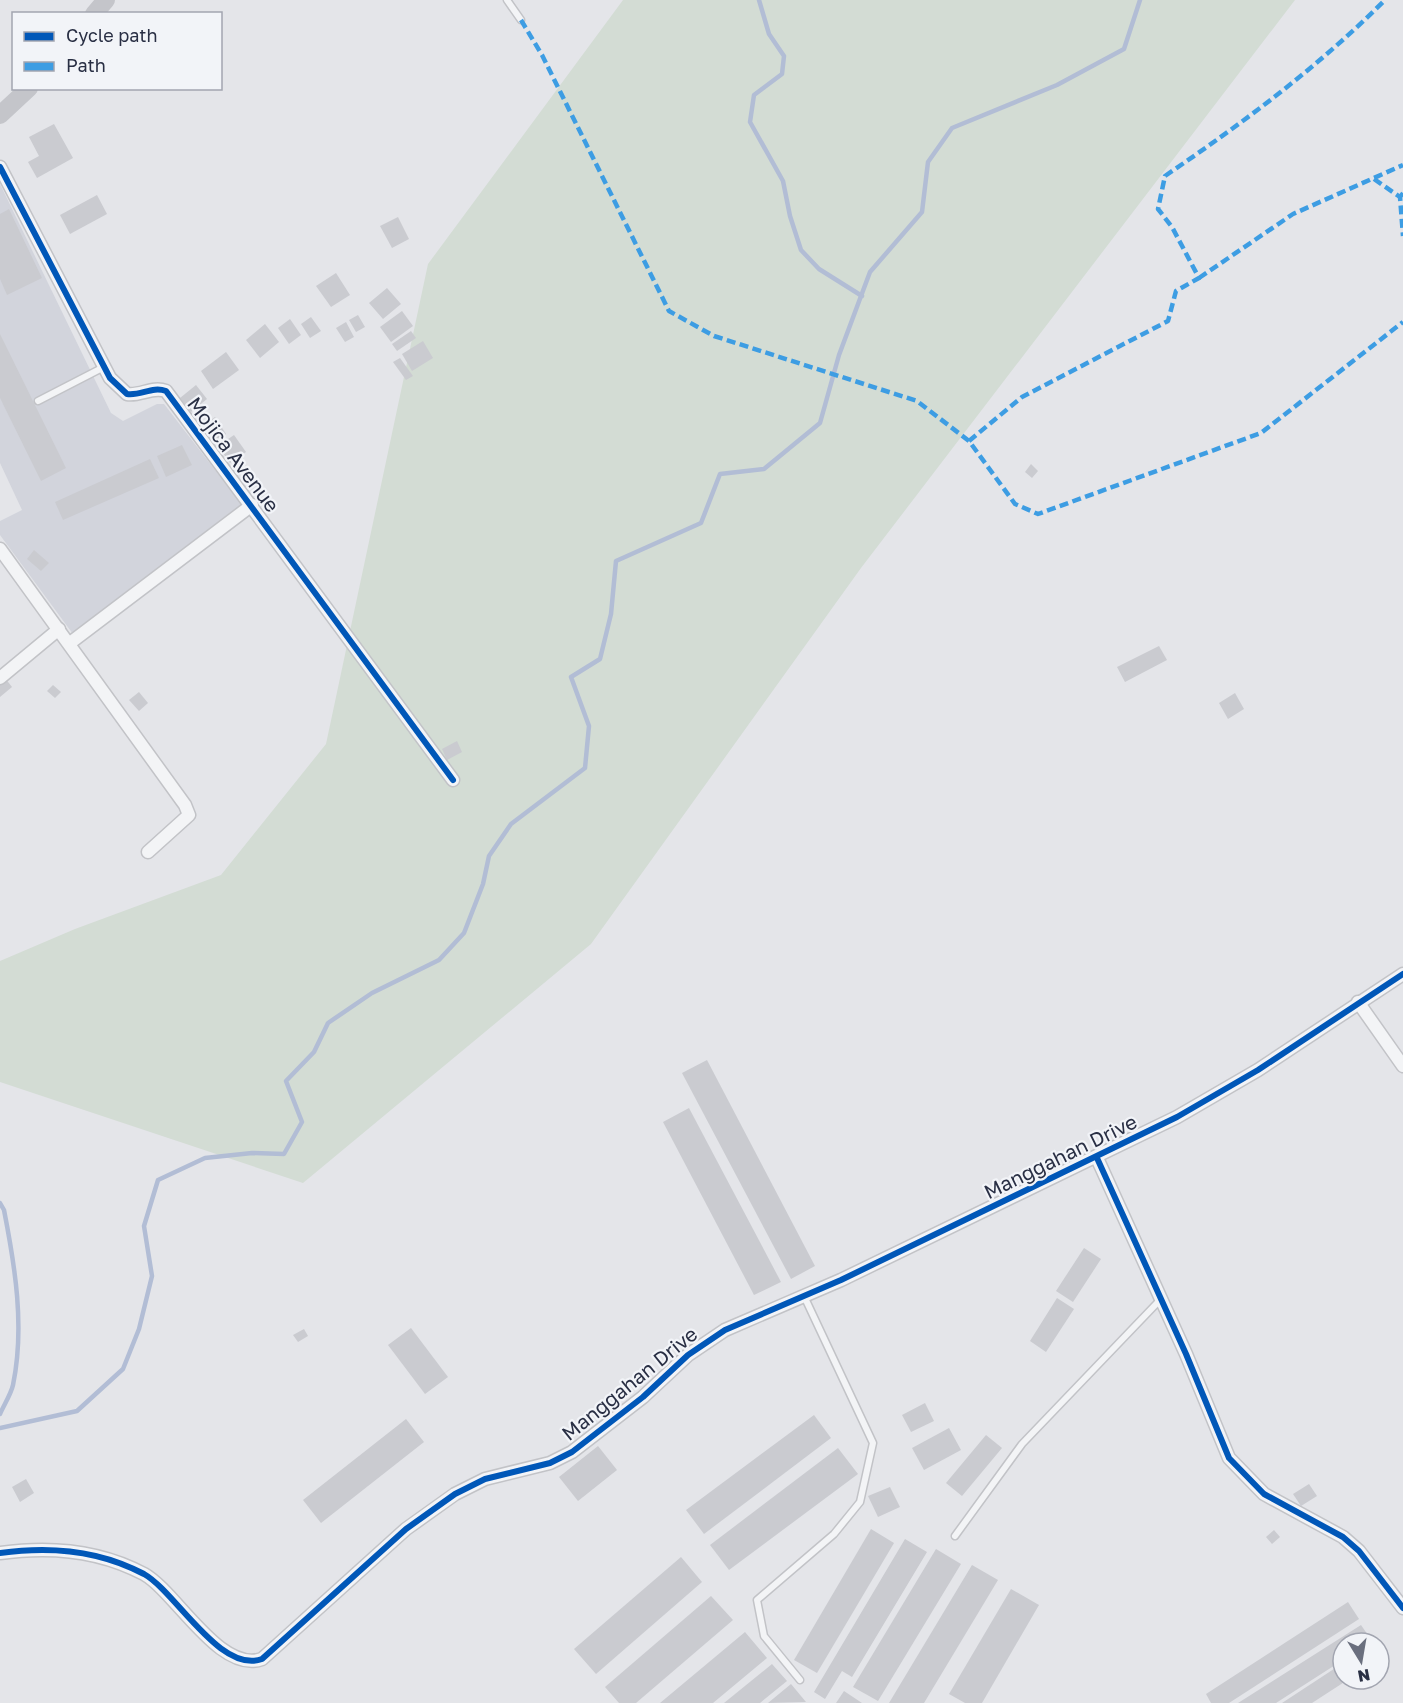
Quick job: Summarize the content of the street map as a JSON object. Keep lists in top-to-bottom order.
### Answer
{
  "streets": {
    "street": ["Mojica Avenue", "Manggahan Drive"]
  },
  "legend": ["Cycle path", "Path"],
  "north": "bottom"
}
